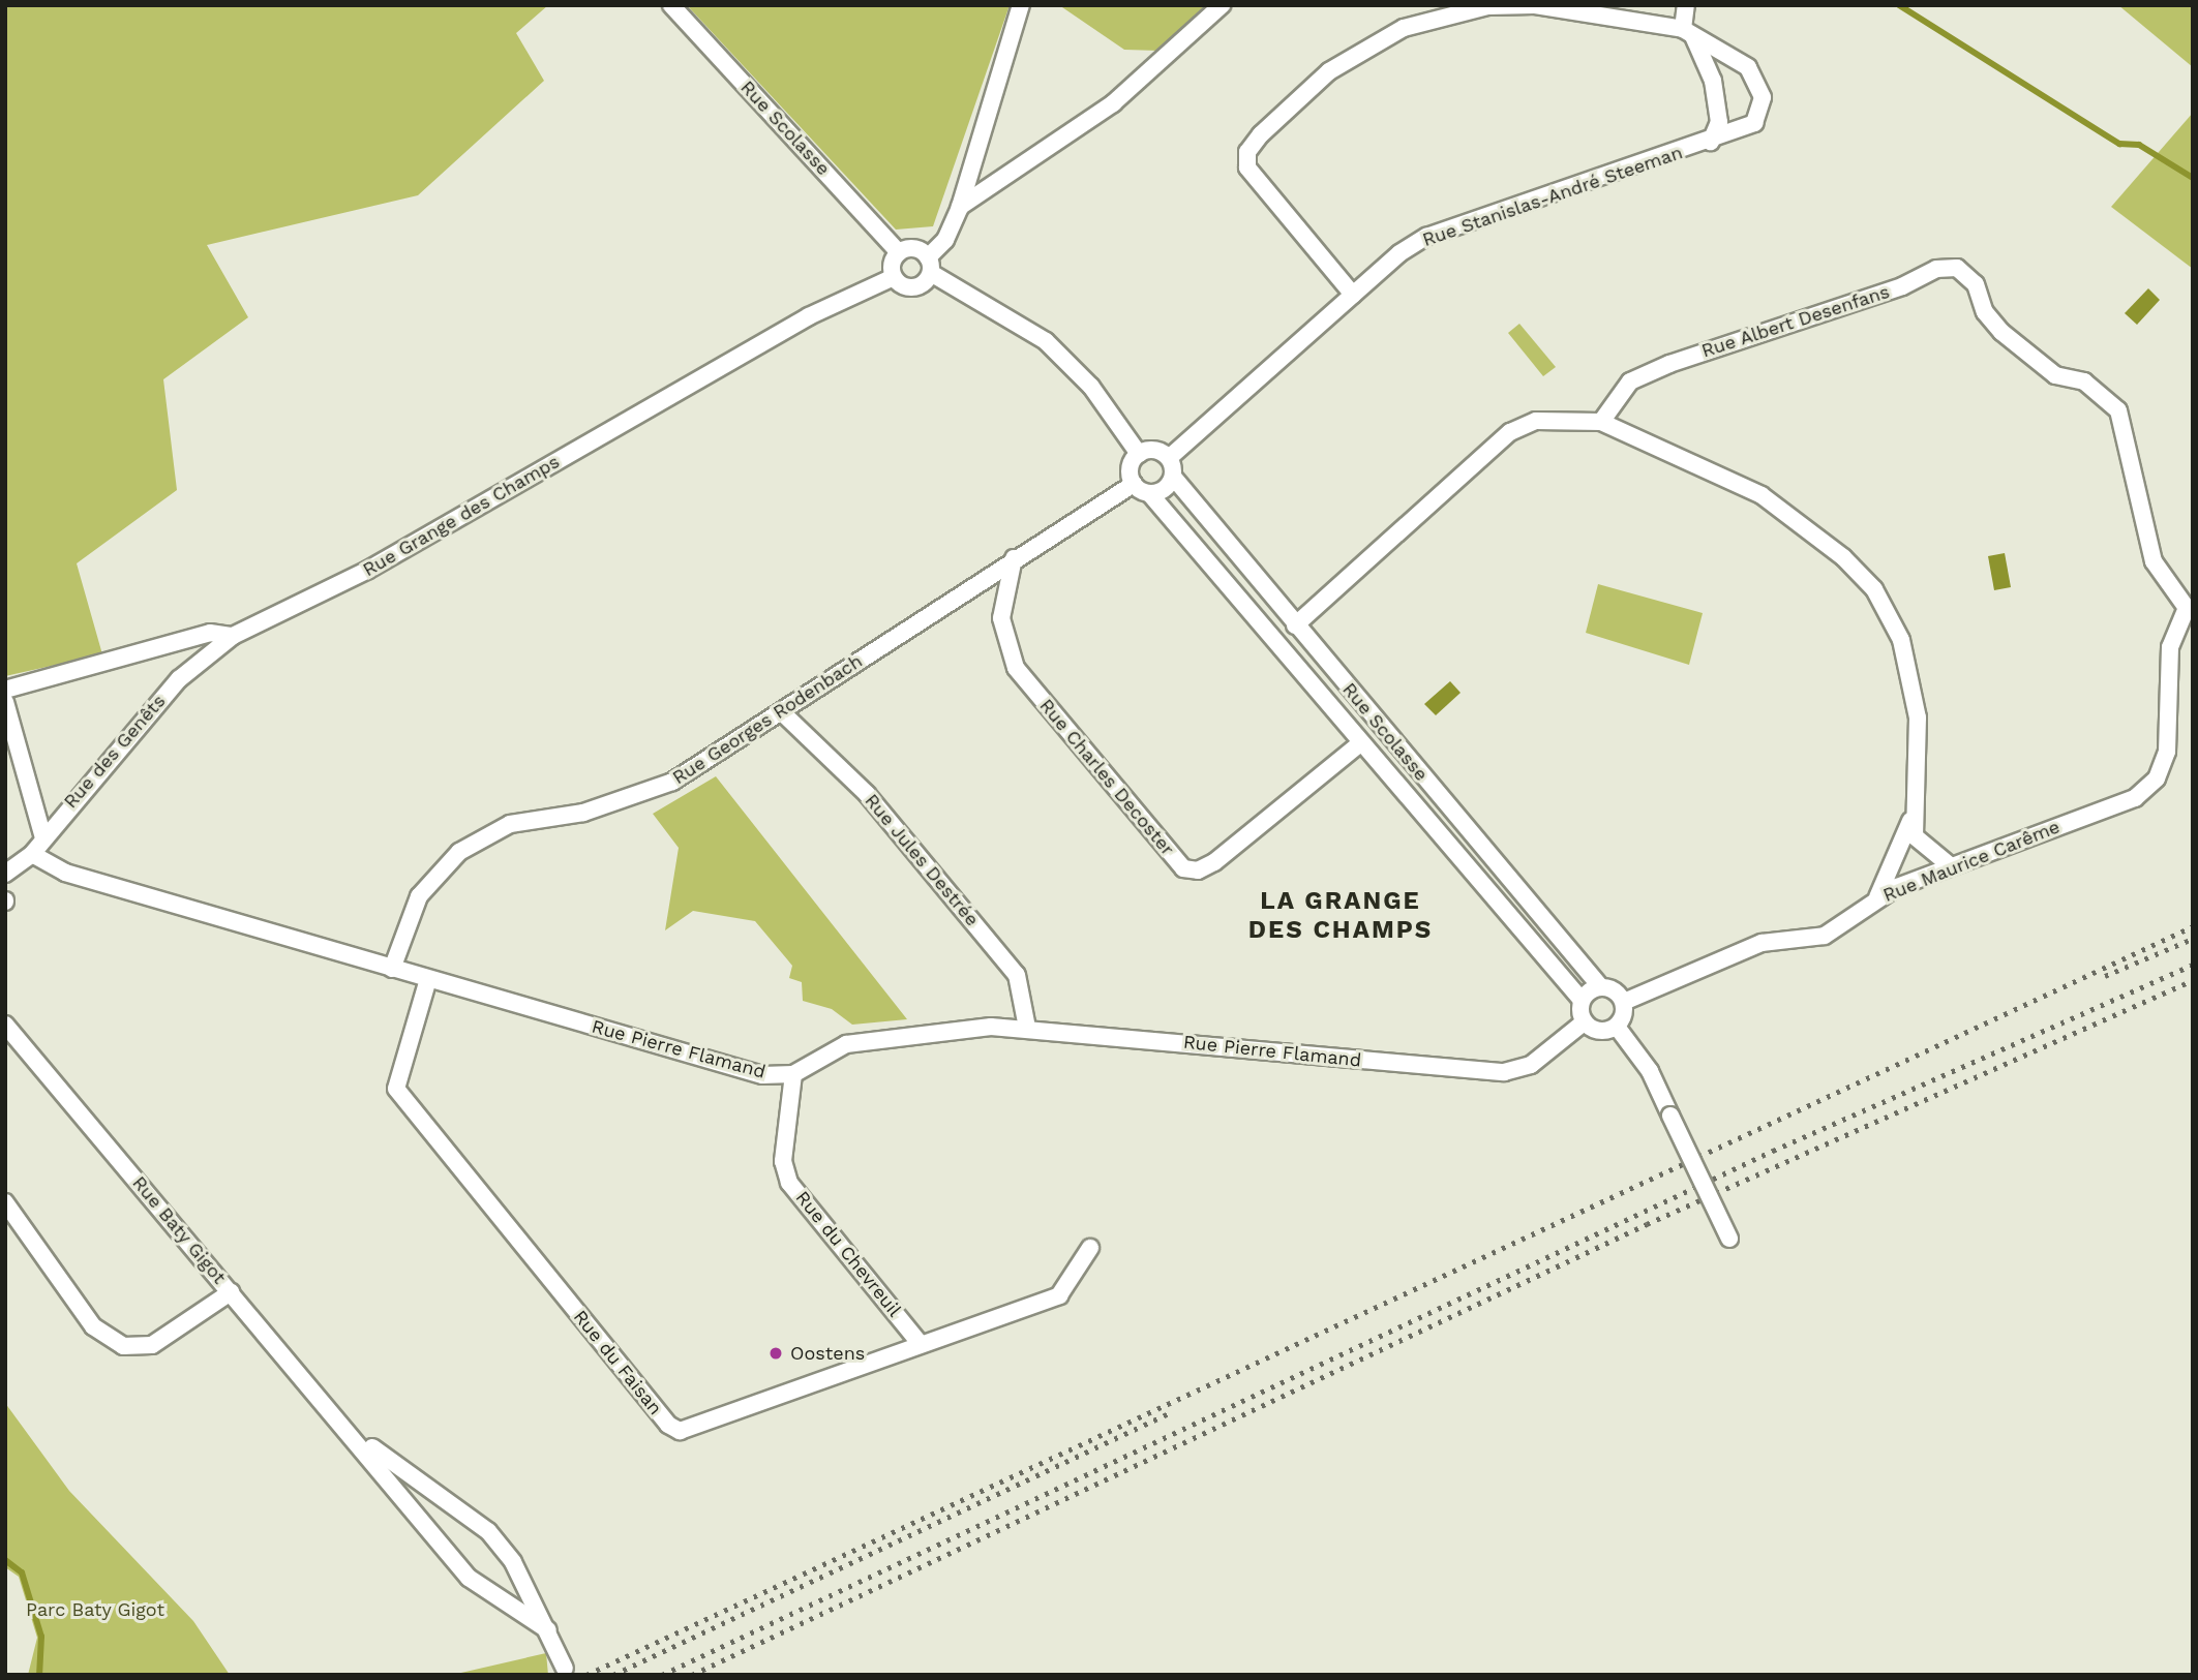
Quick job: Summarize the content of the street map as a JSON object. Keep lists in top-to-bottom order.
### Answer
{
  "streets": {
    "street": [
      "Rue Scolasse",
      "Rue Stanislas-André Steeman",
      "Rue Albert Desenfans",
      "Rue Grange des Champs",
      "Rue Georges Rodenbach",
      "Rue des Genêts",
      "Rue Charles Decoster",
      "Rue Jules Destrée",
      "Rue Maurice Carême",
      "Rue Pierre Flamand",
      "Rue Baty Gigot",
      "Rue du Chevreuil",
      "Rue du Faisan"
    ]
  },
  "crossings": [
    ["Rue Scolasse", "Rue Stanislas-André Steeman"],
    ["Rue Scolasse", "Rue Georges Rodenbach"],
    ["Rue Scolasse", "Rue Charles Decoster"],
    ["Rue Scolasse", "Rue Maurice Carême"],
    ["Rue Scolasse", "Rue Pierre Flamand"],
    ["Rue Stanislas-André Steeman", "Rue Georges Rodenbach"],
    ["Rue Albert Desenfans", "Rue Maurice Carême"],
    ["Rue Grange des Champs", "Rue des Genêts"],
    ["Rue Georges Rodenbach", "Rue Charles Decoster"],
    ["Rue Georges Rodenbach", "Rue Jules Destrée"],
    ["Rue Georges Rodenbach", "Rue Pierre Flamand"],
    ["Rue des Genêts", "Rue Pierre Flamand"],
    ["Rue Jules Destrée", "Rue Pierre Flamand"],
    ["Rue Maurice Carême", "Rue Pierre Flamand"],
    ["Rue Pierre Flamand", "Rue du Chevreuil"],
    ["Rue Pierre Flamand", "Rue du Faisan"],
    ["Rue du Chevreuil", "Rue du Faisan"]
  ],
  "districts": ["LA GRANGE DES CHAMPS"],
  "parks": ["Parc Baty Gigot"],
  "places": ["Oostens"]
}
